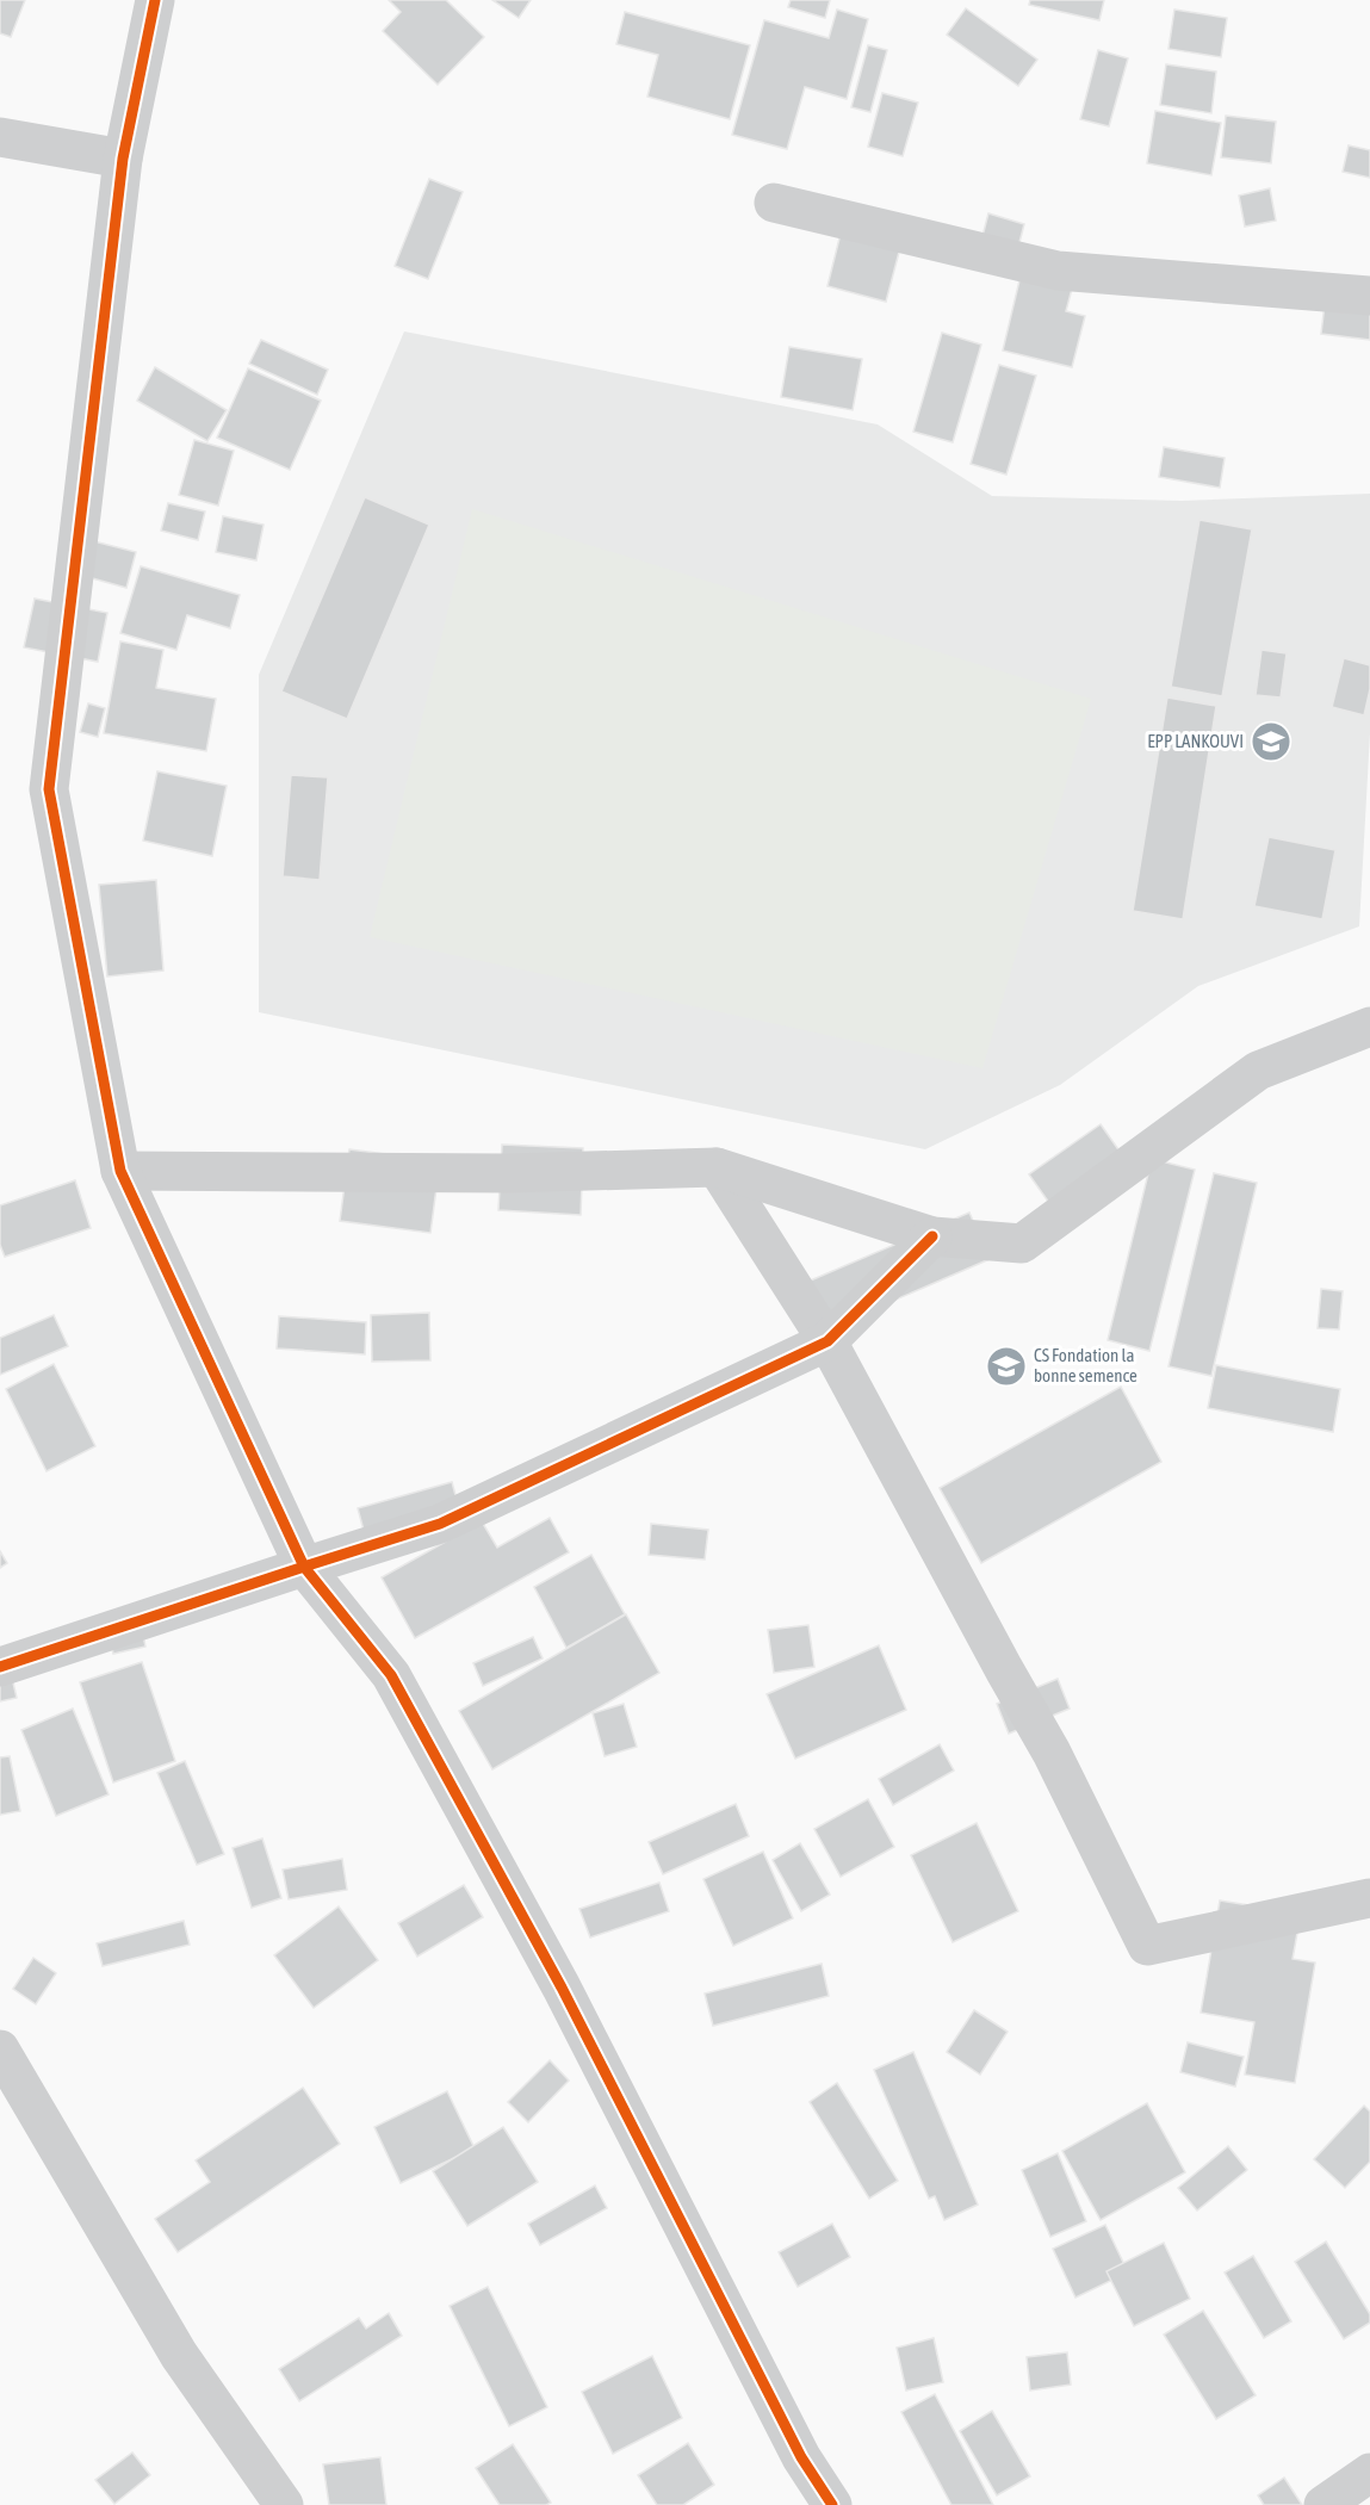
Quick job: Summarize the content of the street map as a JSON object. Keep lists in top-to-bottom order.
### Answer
{
  "places": {
    "school or university": ["EPP LANKOUVI", "CS Fondation la bonne semence"]
  }
}
